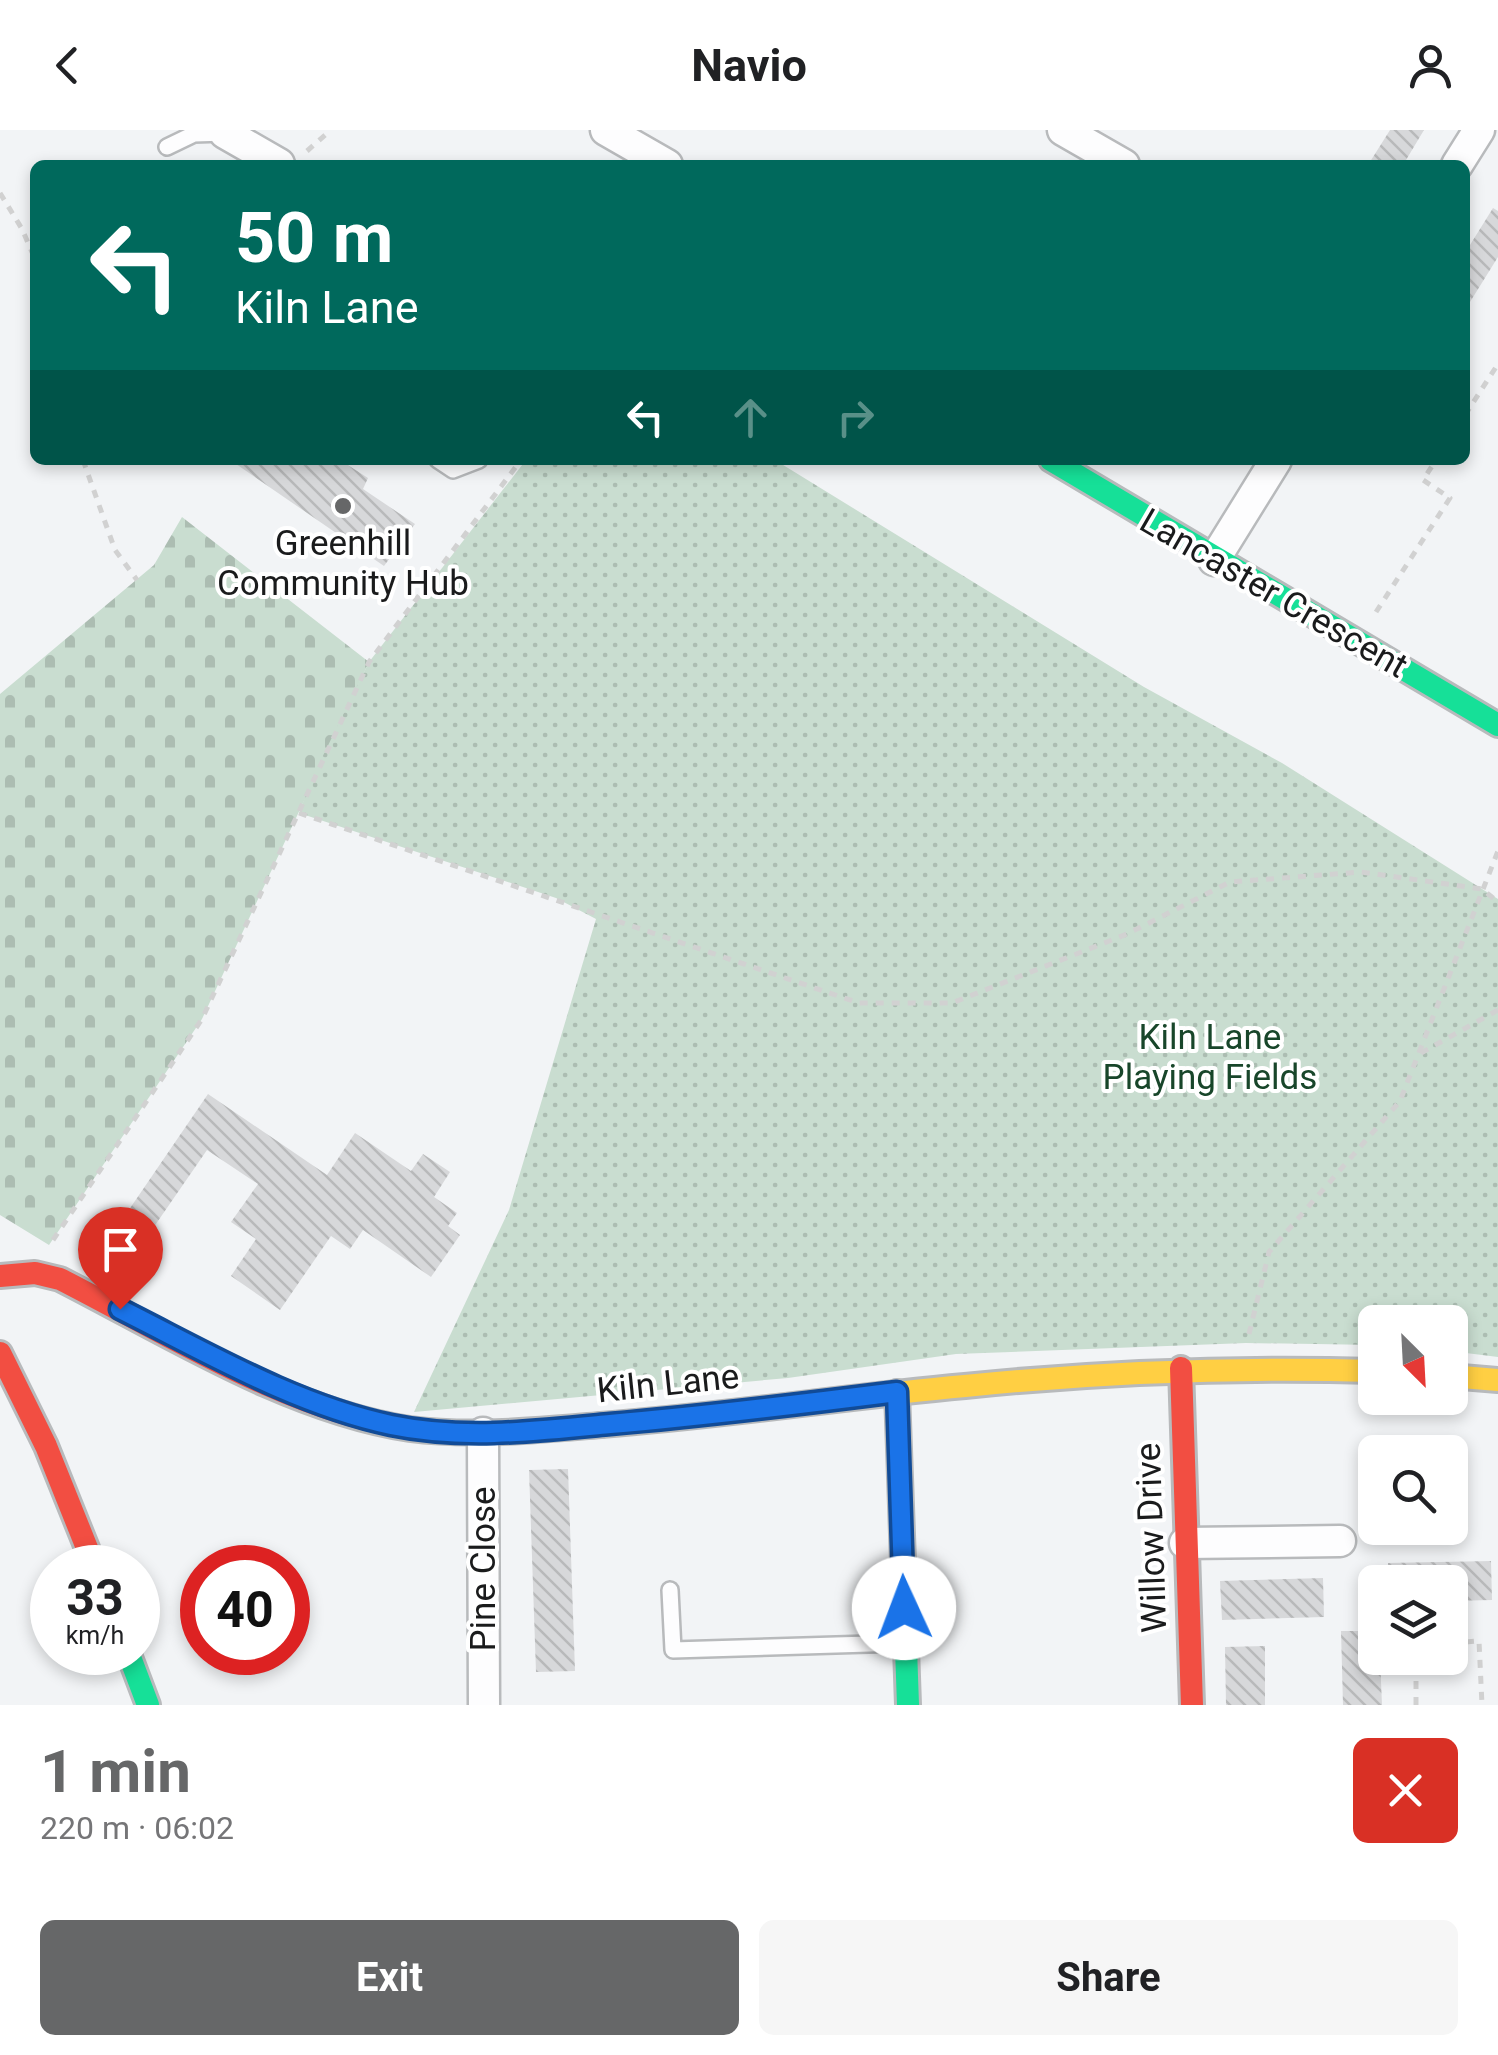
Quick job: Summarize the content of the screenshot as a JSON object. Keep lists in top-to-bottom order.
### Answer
{
  "streets": {
    "street": [
      "Lancaster Crescent",
      "Kiln Lane",
      "Willow Drive",
      "Pine Close"
    ]
  },
  "crossings": [
    ["Kiln Lane", "Willow Drive"],
    ["Kiln Lane", "Pine Close"]
  ],
  "parks": ["Kiln Lane Playing Fields"],
  "places": ["Greenhill Community Hub"],
  "north": "bottom right",
  "page": {
    "header": "Navio",
    "turn": ["50 m", "Kiln Lane"],
    "speed": "33 km/h",
    "limit": "40",
    "heading": ["1 min", "220 m · 06:02"],
    "buttons": ["Exit", "Share"]
  }
}
